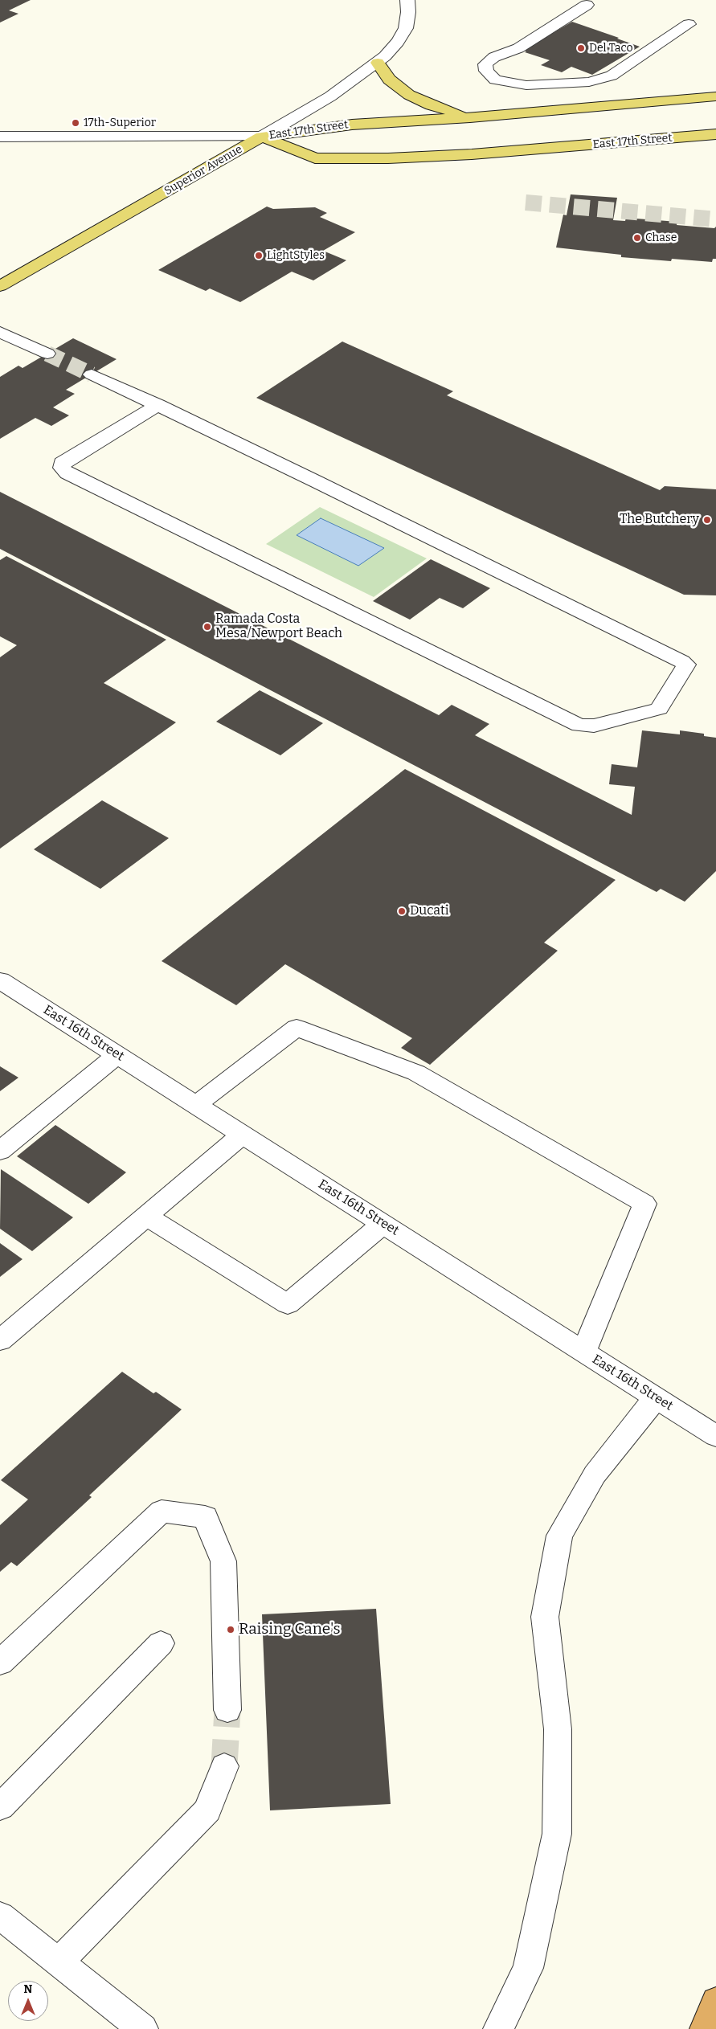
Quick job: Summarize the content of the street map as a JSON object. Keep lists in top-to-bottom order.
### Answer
{
  "streets": {
    "main road": ["East 17th Street", "Superior Avenue"],
    "street": ["East 16th Street"]
  },
  "crossings": [
    ["East 17th Street", "Superior Avenue"]
  ],
  "places": [
    "Del Taco",
    "17th-Superior",
    "Chase",
    "LightStyles",
    "The Butchery",
    "Ramada Costa Mesa/Newport Beach",
    "Ducati",
    "Raising Cane's"
  ],
  "north": "top"
}
